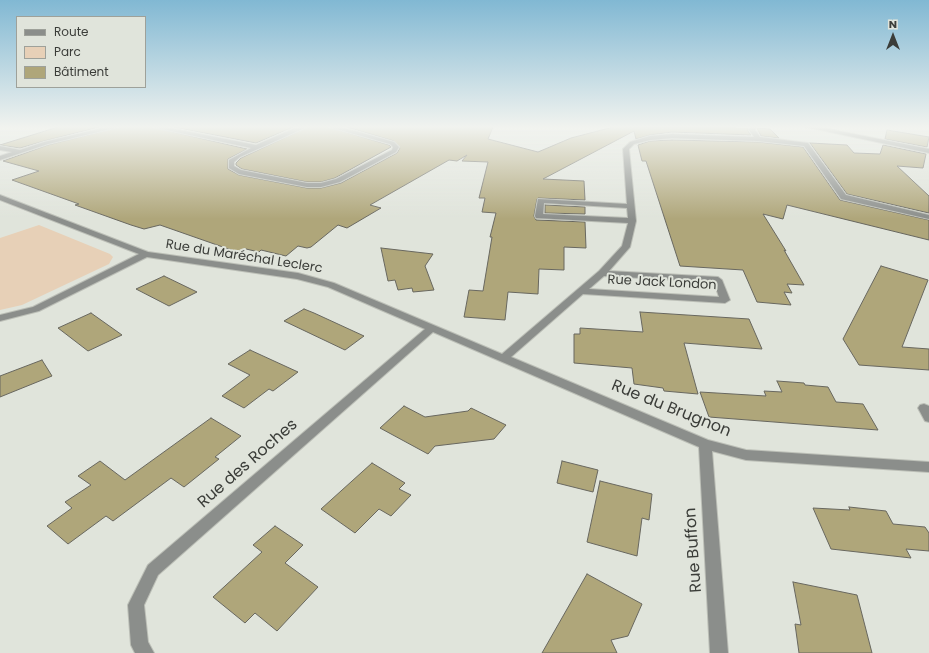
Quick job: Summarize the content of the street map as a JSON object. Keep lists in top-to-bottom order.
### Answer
{
  "streets": {
    "street": [
      "Rue du Maréchal Leclerc",
      "Rue Jack London",
      "Rue du Brugnon",
      "Rue des Roches",
      "Rue Buffon"
    ]
  },
  "crossings": [
    ["Rue du Maréchal Leclerc", "Rue Jack London"],
    ["Rue du Maréchal Leclerc", "Rue du Brugnon"],
    ["Rue du Maréchal Leclerc", "Rue des Roches"],
    ["Rue Jack London", "Rue du Brugnon"],
    ["Rue du Brugnon", "Rue Buffon"]
  ],
  "legend": ["Route", "Parc", "Bâtiment"],
  "north": "top"
}
